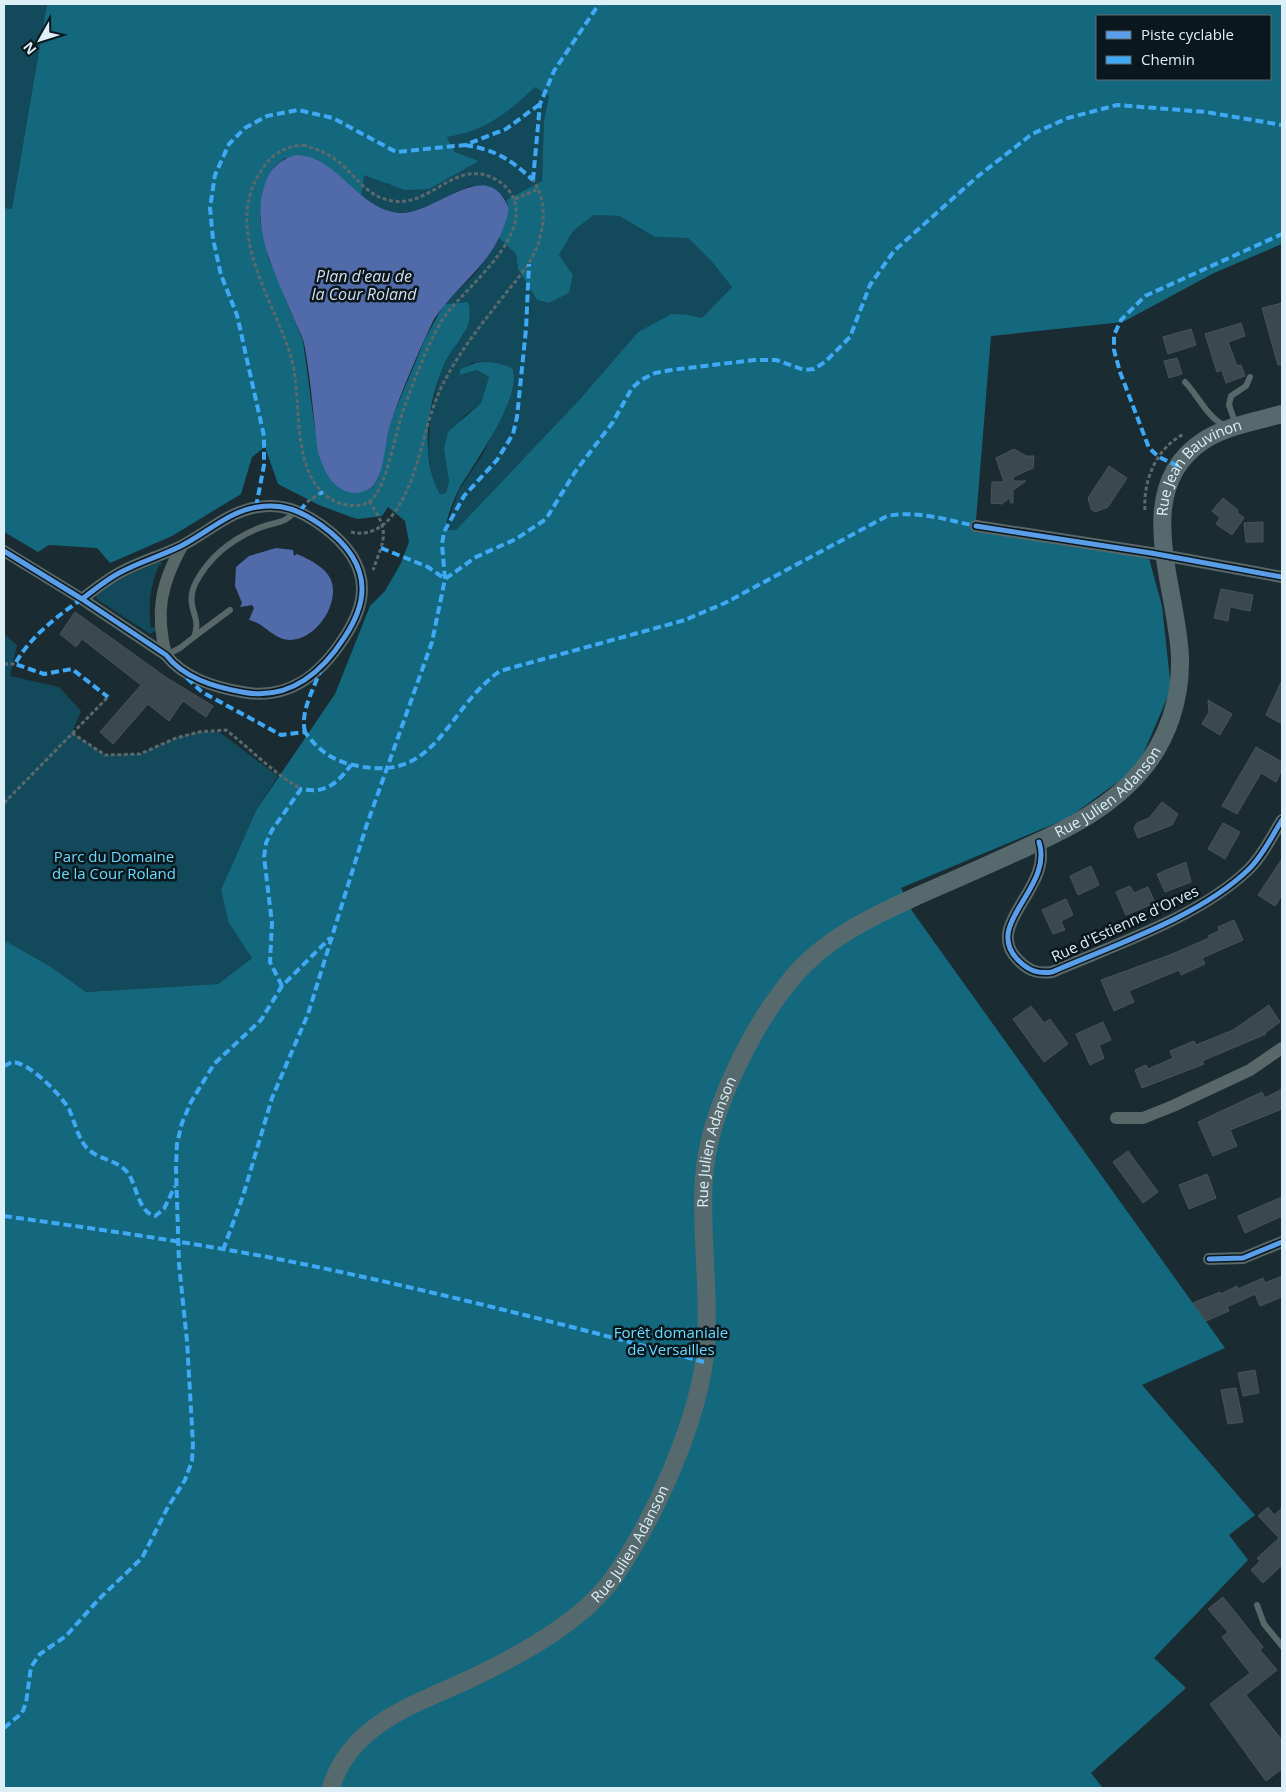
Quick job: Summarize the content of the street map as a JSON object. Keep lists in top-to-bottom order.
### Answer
{
  "streets": {
    "main road": ["Rue Jean Bauvinon", "Rue Julien Adanson"],
    "street": ["Rue d'Estienne d'Orves"]
  },
  "crossings": [
    ["Rue Jean Bauvinon", "Rue Julien Adanson"],
    ["Rue Julien Adanson", "Rue d'Estienne d'Orves"]
  ],
  "water": ["Plan d'eau de la Cour Roland"],
  "parks": ["Parc du Domaine de la Cour Roland", "Forêt domaniale de Versailles"],
  "legend": ["Piste cyclable", "Chemin"],
  "north": "bottom left"
}
